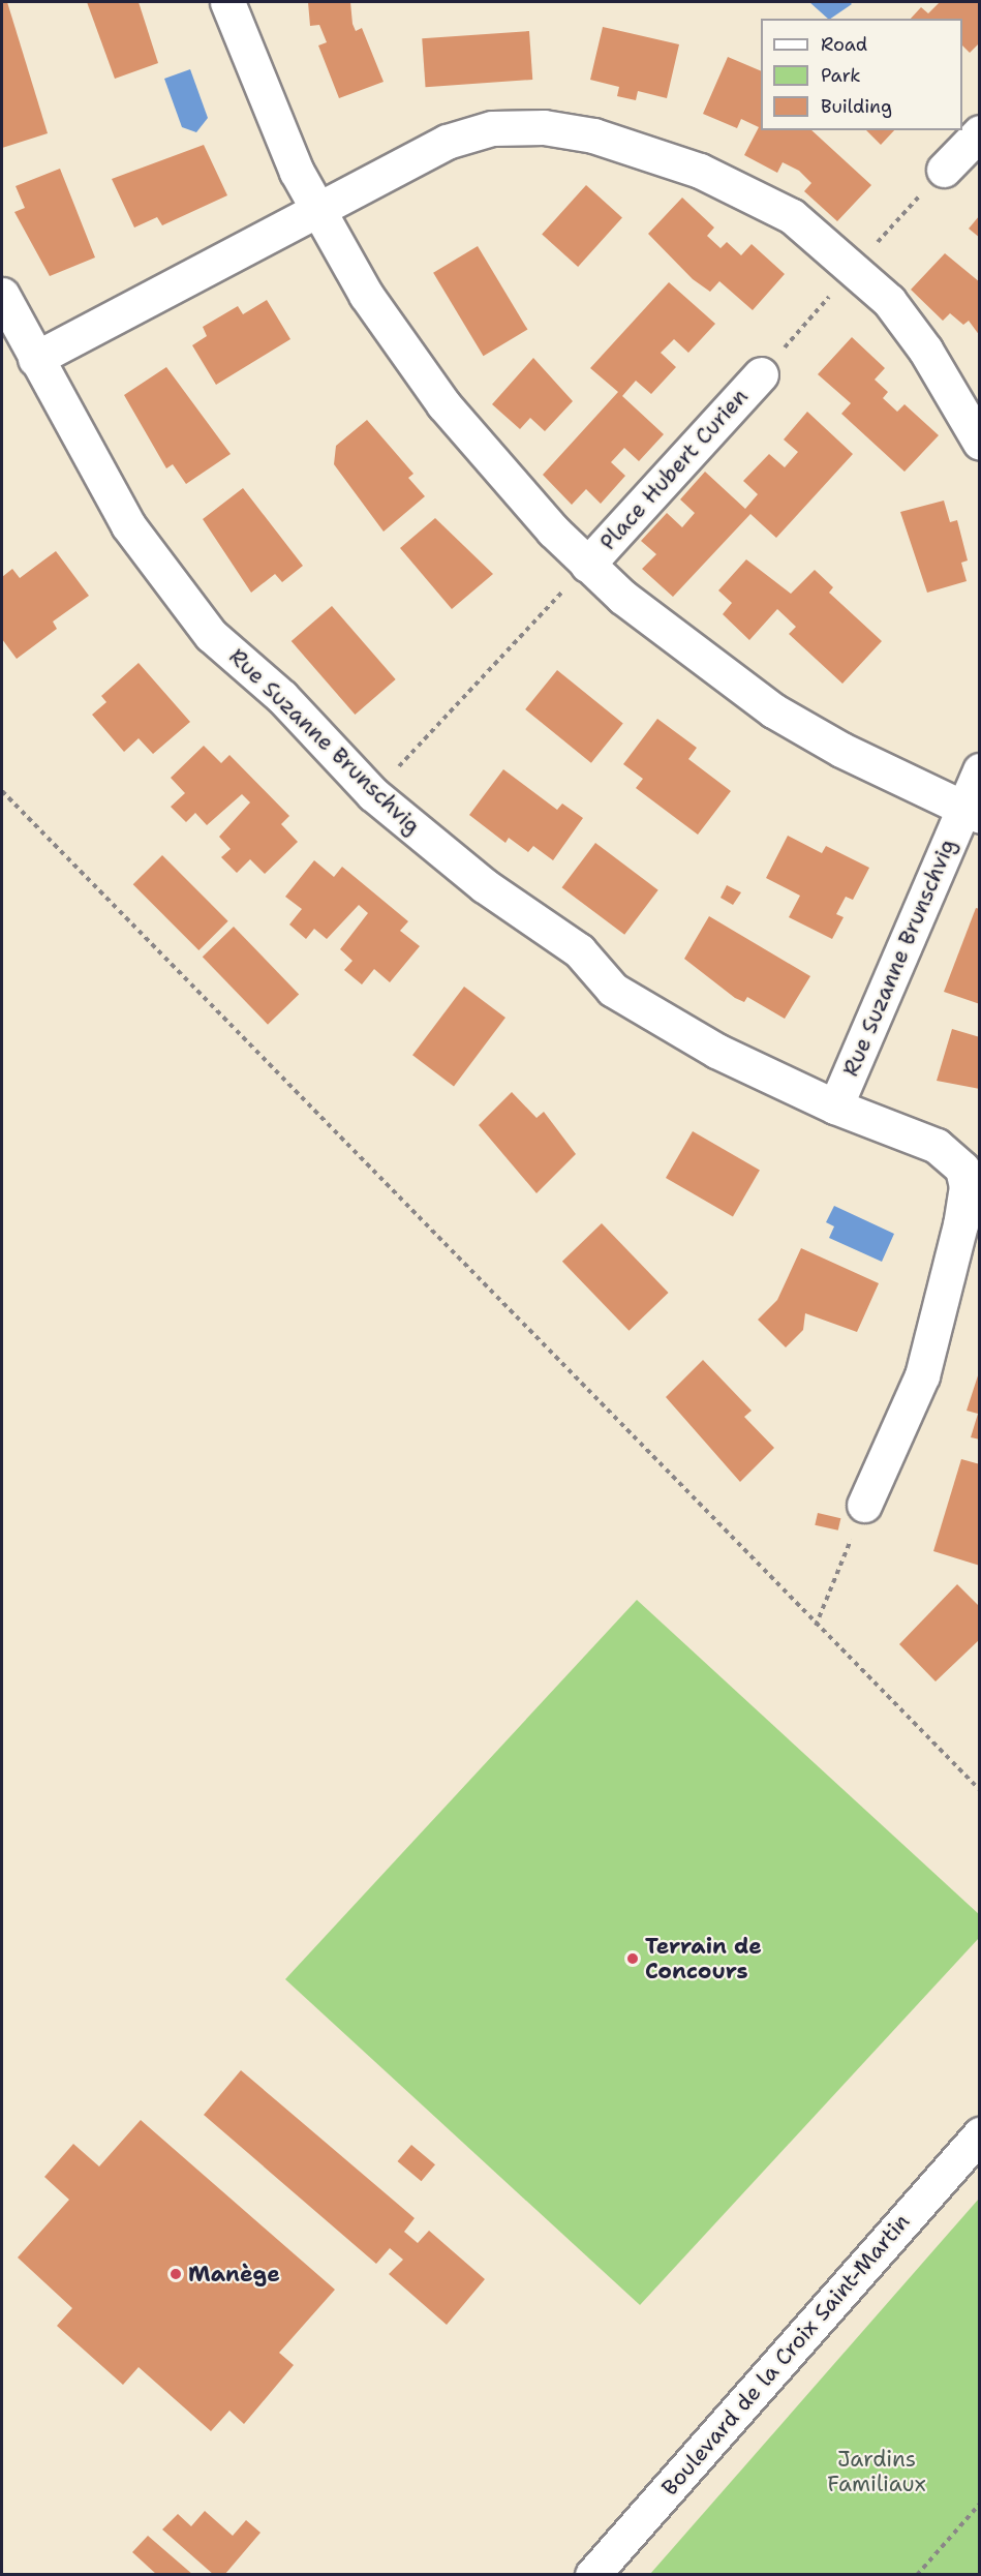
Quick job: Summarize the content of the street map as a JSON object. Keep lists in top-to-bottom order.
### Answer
{
  "streets": {
    "street": ["Place Hubert Curien", "Rue Suzanne Brunschvig", "Boulevard de la Croix Saint-Martin"]
  },
  "parks": ["Jardins Familiaux"],
  "places": ["Terrain de Concours", "Manège"],
  "legend": ["Road", "Park", "Building"]
}
